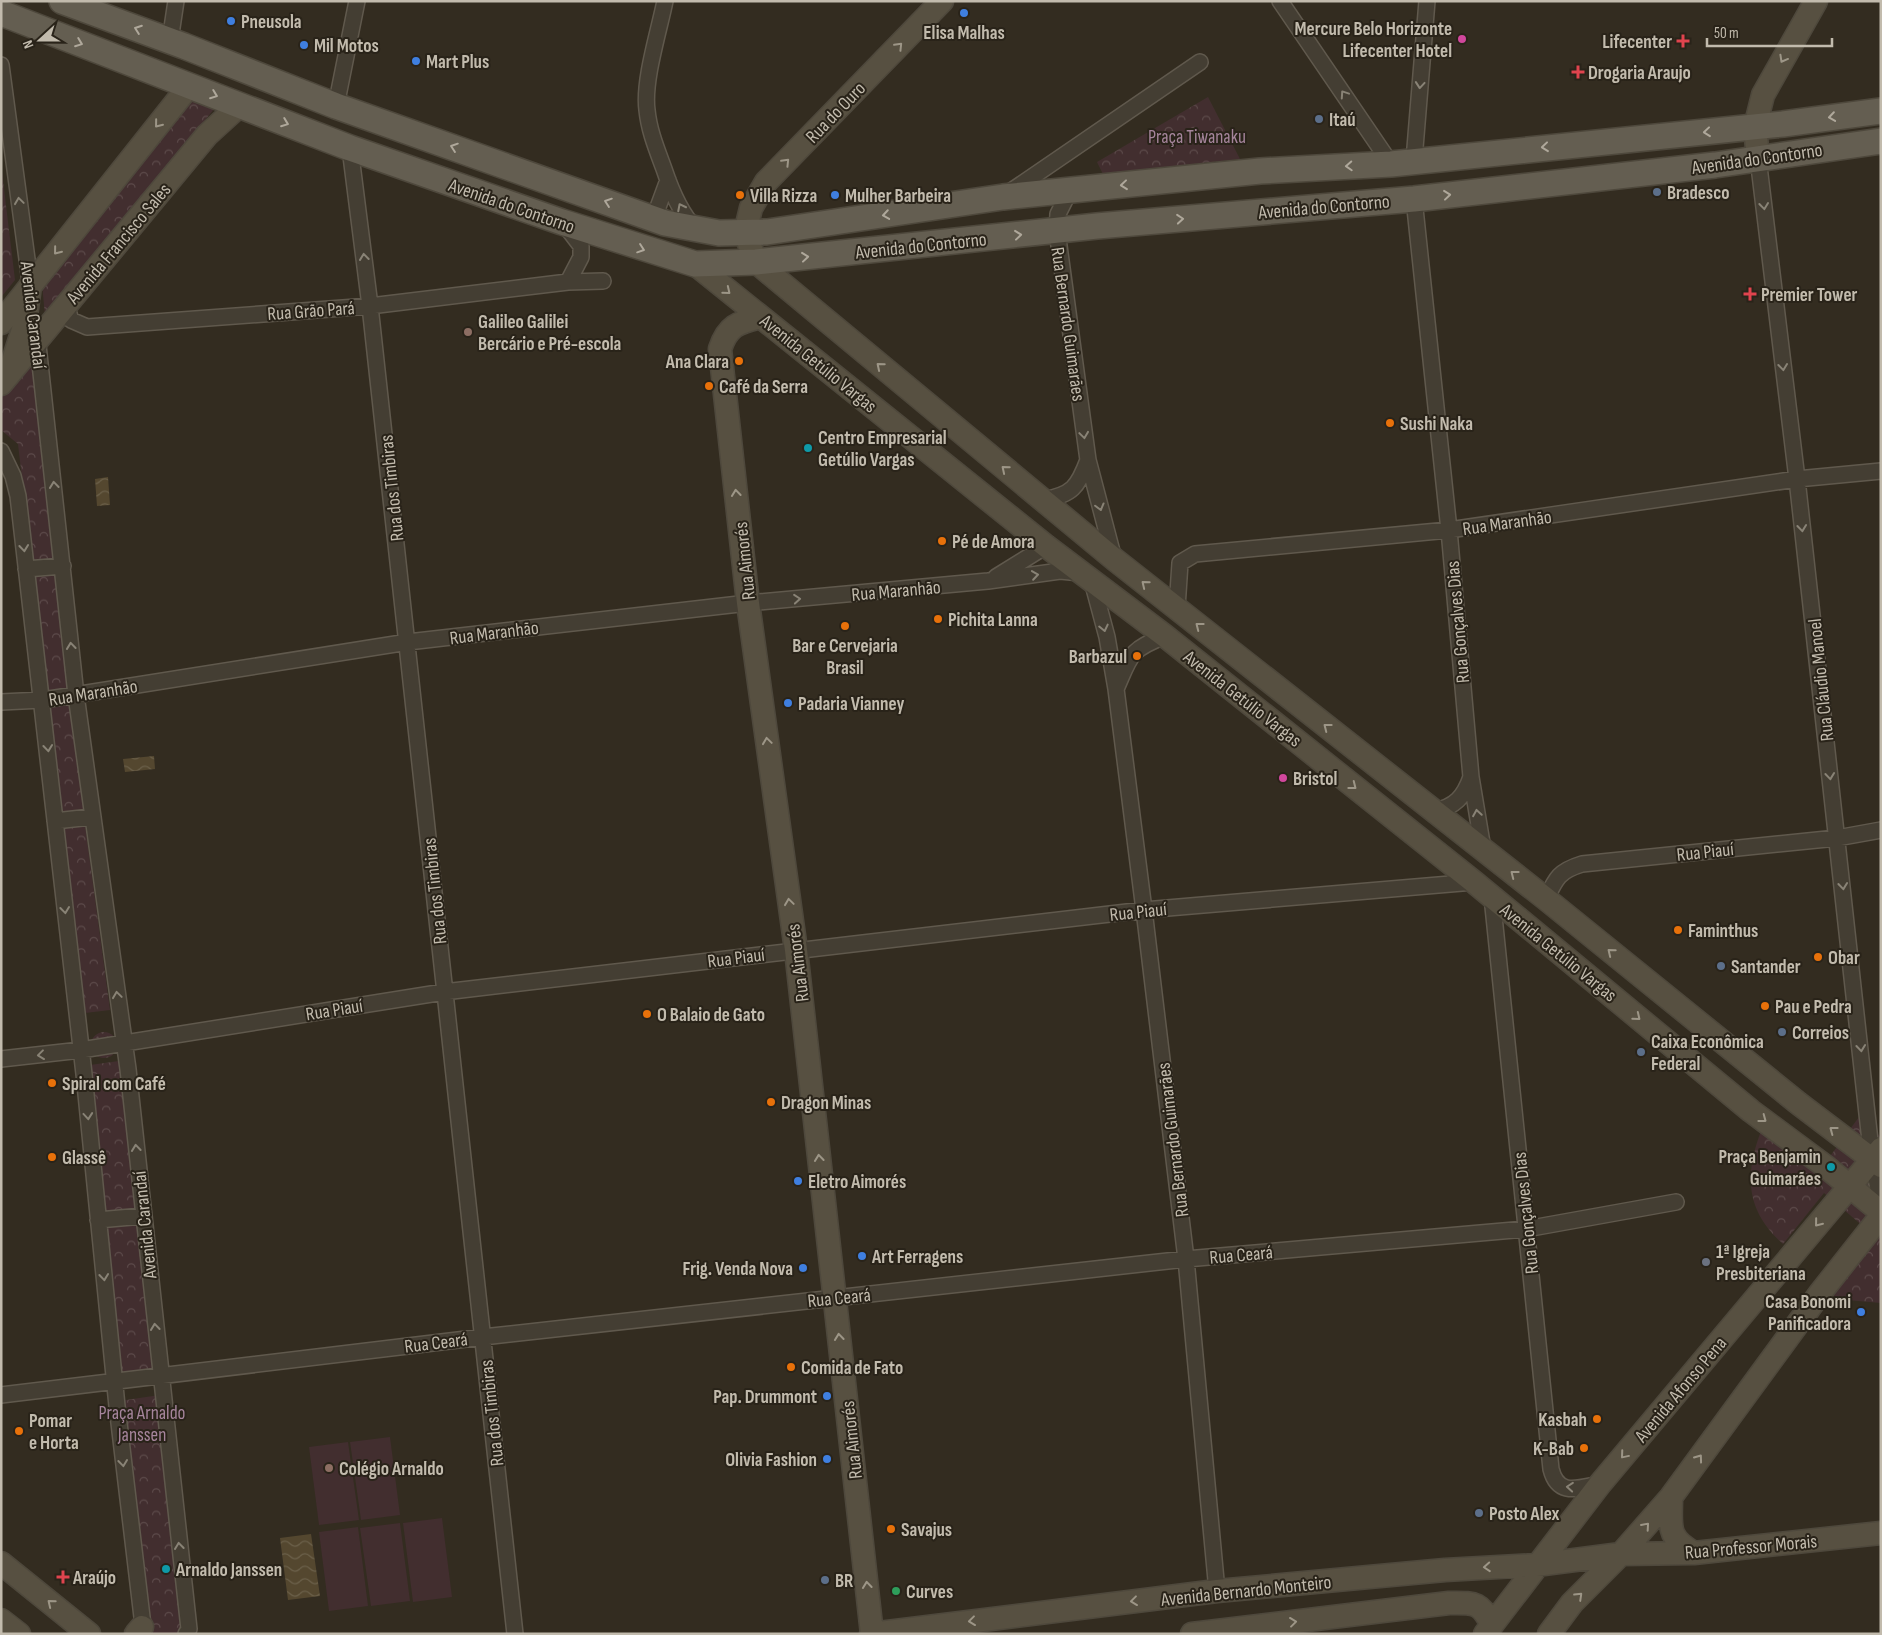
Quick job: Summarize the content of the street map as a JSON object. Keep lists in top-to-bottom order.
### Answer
{
  "streets": {
    "main road": [
      "Rua do Ouro",
      "Avenida do Contorno",
      "Avenida Francisco Sales",
      "Avenida Getúlio Vargas",
      "Rua Aimorés",
      "Avenida Afonso Pena",
      "Rua Professor Morais",
      "Avenida Bernardo Monteiro"
    ],
    "street": [
      "Rua Grão Pará",
      "Avenida Carandaí",
      "Rua Bernardo Guimarães",
      "Rua dos Timbiras",
      "Rua Maranhão",
      "Rua Gonçalves Dias",
      "Rua Cláudio Manoel",
      "Rua Piauí",
      "Rua Ceará"
    ]
  },
  "crossings": [
    ["Rua do Ouro", "Avenida do Contorno"],
    ["Rua do Ouro", "Avenida Getúlio Vargas"],
    ["Avenida do Contorno", "Avenida Francisco Sales"],
    ["Avenida do Contorno", "Rua Bernardo Guimarães"],
    ["Avenida do Contorno", "Avenida Getúlio Vargas"],
    ["Avenida do Contorno", "Rua dos Timbiras"],
    ["Avenida do Contorno", "Rua Gonçalves Dias"],
    ["Avenida do Contorno", "Rua Cláudio Manoel"],
    ["Avenida Francisco Sales", "Rua Grão Pará"],
    ["Avenida Francisco Sales", "Avenida Carandaí"],
    ["Rua Grão Pará", "Rua dos Timbiras"],
    ["Avenida Carandaí", "Rua Maranhão"],
    ["Avenida Carandaí", "Rua Piauí"],
    ["Avenida Carandaí", "Rua Ceará"],
    ["Rua Bernardo Guimarães", "Avenida Getúlio Vargas"],
    ["Rua Bernardo Guimarães", "Rua Maranhão"],
    ["Rua Bernardo Guimarães", "Rua Piauí"],
    ["Rua Bernardo Guimarães", "Rua Ceará"],
    ["Rua Bernardo Guimarães", "Avenida Bernardo Monteiro"],
    ["Avenida Getúlio Vargas", "Rua Maranhão"],
    ["Avenida Getúlio Vargas", "Rua Aimorés"],
    ["Avenida Getúlio Vargas", "Rua Gonçalves Dias"],
    ["Avenida Getúlio Vargas", "Rua Cláudio Manoel"],
    ["Avenida Getúlio Vargas", "Rua Piauí"],
    ["Avenida Getúlio Vargas", "Avenida Afonso Pena"],
    ["Rua dos Timbiras", "Rua Maranhão"],
    ["Rua dos Timbiras", "Rua Piauí"],
    ["Rua dos Timbiras", "Rua Ceará"],
    ["Rua Maranhão", "Rua Aimorés"],
    ["Rua Maranhão", "Rua Gonçalves Dias"],
    ["Rua Maranhão", "Rua Cláudio Manoel"],
    ["Rua Aimorés", "Rua Piauí"],
    ["Rua Aimorés", "Rua Ceará"],
    ["Rua Aimorés", "Avenida Bernardo Monteiro"],
    ["Rua Gonçalves Dias", "Rua Ceará"],
    ["Rua Gonçalves Dias", "Avenida Afonso Pena"],
    ["Rua Cláudio Manoel", "Rua Piauí"],
    ["Rua Cláudio Manoel", "Avenida Afonso Pena"],
    ["Avenida Afonso Pena", "Avenida Bernardo Monteiro"],
    ["Rua Professor Morais", "Avenida Bernardo Monteiro"]
  ],
  "one_way": ["Rua do Ouro", "Rua Aimorés", "Rua Cláudio Manoel"],
  "parks": ["Praça Tiwanaku", "Praça Arnaldo Janssen"],
  "places": {
    "other": [
      "Elisa Malhas",
      "Pneusola",
      "Mercure Belo Horizonte Lifecenter Hotel",
      "Mil Motos",
      "Mart Plus",
      "Itaú",
      "Bradesco",
      "Villa Rizza",
      "Mulher Barbeira",
      "Galileo Galilei Bercário e Pré-escola",
      "Ana Clara",
      "Café da Serra",
      "Sushi Naka",
      "Centro Empresarial Getúlio Vargas",
      "Pé de Amora",
      "Pichita Lanna",
      "Bar e Cervejaria Brasil",
      "Barbazul",
      "Padaria Vianney",
      "Bristol",
      "Faminthus",
      "Obar",
      "Santander",
      "Pau e Pedra",
      "O Balaio de Gato",
      "Correios",
      "Caixa Econômica Federal",
      "Spiral com Café",
      "Dragon Minas",
      "Glassê",
      "Praça Benjamin Guimarães",
      "Eletro Aimorés",
      "Art Ferragens",
      "1ª Igreja Presbiteriana",
      "Frig. Venda Nova",
      "Casa Bonomi Panificadora",
      "Comida de Fato",
      "Pap. Drummont",
      "Kasbah",
      "Pomar e Horta",
      "K-Bab",
      "Olivia Fashion",
      "Colégio Arnaldo",
      "Posto Alex",
      "Savajus",
      "Arnaldo Janssen",
      "BR",
      "Curves"
    ],
    "health": [
      "Lifecenter",
      "Drogaria Araujo",
      "Premier Tower",
      "Araújo"
    ]
  },
  "scale_bar": "50 m",
  "north": "left"
}
